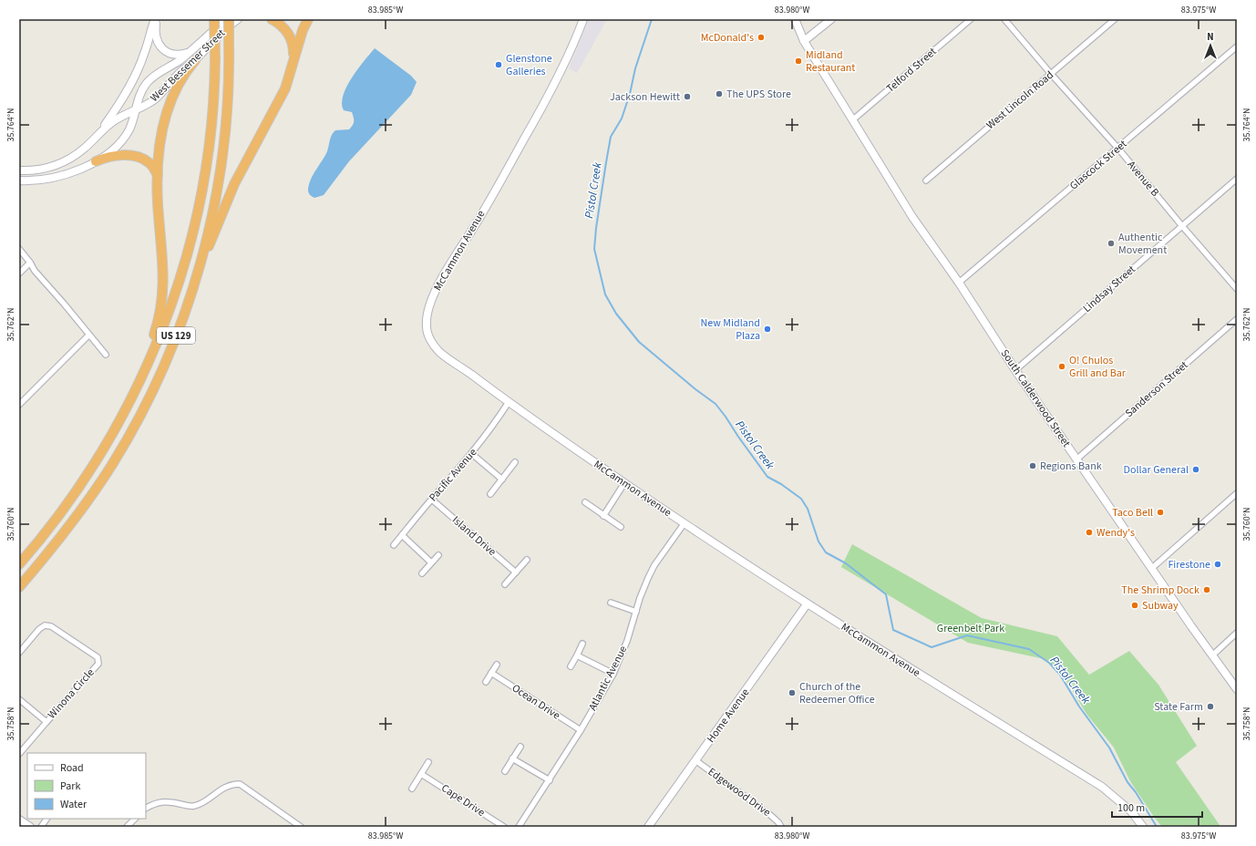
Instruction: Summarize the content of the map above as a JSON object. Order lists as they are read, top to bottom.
{
  "streets": {
    "highway": ["US 129"],
    "main road": [
      "West Bessemer Street",
      "McCammon Avenue",
      "South Calderwood Street",
      "Home Avenue"
    ],
    "street": [
      "Telford Street",
      "West Lincoln Road",
      "Glascock Street",
      "Avenue B",
      "Lindsay Street",
      "Sanderson Street",
      "Pacific Avenue",
      "Island Drive",
      "Atlantic Avenue",
      "Winona Circle",
      "Ocean Drive",
      "Edgewood Drive",
      "Cape Drive"
    ]
  },
  "crossings": [
    ["West Bessemer Street", "US 129"],
    ["Telford Street", "South Calderwood Street"],
    ["West Lincoln Road", "Avenue B"],
    ["Glascock Street", "Avenue B"],
    ["Glascock Street", "South Calderwood Street"],
    ["Avenue B", "Lindsay Street"],
    ["McCammon Avenue", "Pacific Avenue"],
    ["McCammon Avenue", "Atlantic Avenue"],
    ["McCammon Avenue", "Home Avenue"],
    ["Lindsay Street", "South Calderwood Street"],
    ["Sanderson Street", "South Calderwood Street"],
    ["Pacific Avenue", "Island Drive"],
    ["Atlantic Avenue", "Ocean Drive"],
    ["Home Avenue", "Edgewood Drive"]
  ],
  "water": ["Pistol Creek"],
  "parks": ["Greenbelt Park"],
  "places": [
    "McDonald's",
    "Midland Restaurant",
    "Glenstone Galleries",
    "The UPS Store",
    "Jackson Hewitt",
    "Authentic Movement",
    "New Midland Plaza",
    "O! Chulos Grill and Bar",
    "Regions Bank",
    "Dollar General",
    "Taco Bell",
    "Wendy's",
    "Firestone",
    "The Shrimp Dock",
    "Subway",
    "Church of the Redeemer Office",
    "State Farm"
  ],
  "legend": ["Road", "Park", "Water"],
  "scale_bar": "100 m",
  "north": "top",
  "coordinates": [
    "83.985°W",
    "83.980°W",
    "83.975°W",
    "35.764°N",
    "35.762°N",
    "35.760°N",
    "35.758°N"
  ]
}
